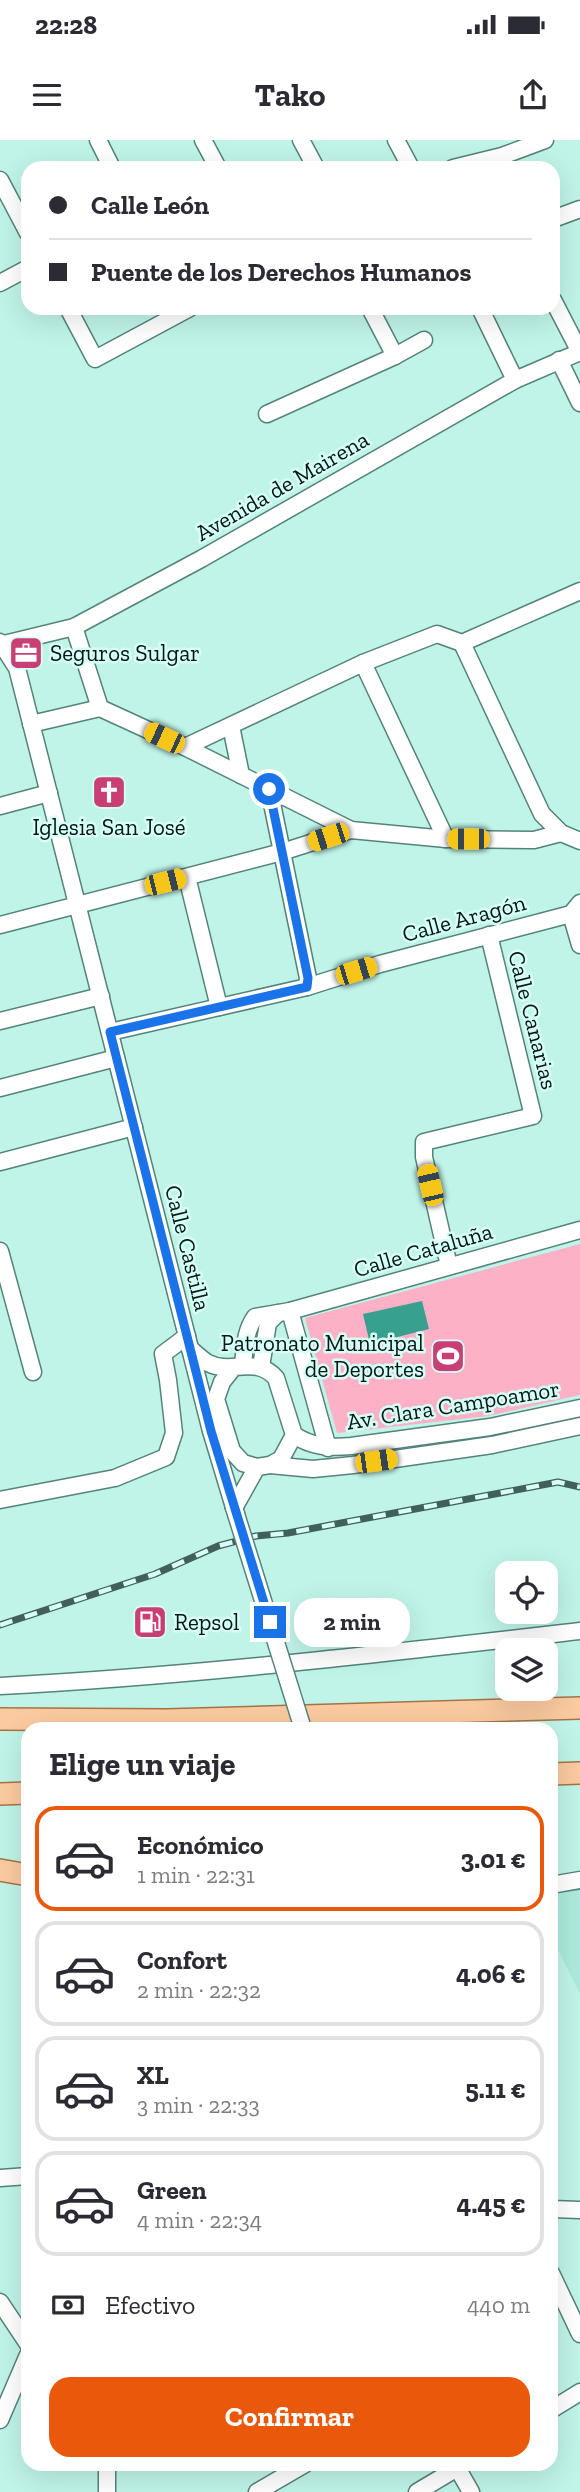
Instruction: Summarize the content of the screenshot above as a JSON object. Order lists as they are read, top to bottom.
{
  "streets": {
    "street": [
      "Avenida de Mairena",
      "Calle Aragón",
      "Calle Canarias",
      "Calle Castilla",
      "Calle Cataluña",
      "Av. Clara Campoamor"
    ]
  },
  "crossings": [
    ["Avenida de Mairena", "Calle Castilla"],
    ["Calle Aragón", "Calle Canarias"],
    ["Calle Aragón", "Calle Castilla"],
    ["Calle Canarias", "Calle Cataluña"],
    ["Calle Cataluña", "Av. Clara Campoamor"]
  ],
  "places": {
    "office": ["Seguros Sulgar"],
    "church": ["Iglesia San José"],
    "sports": ["Patronato Municipal de Deportes"],
    "fuel station": ["Repsol"]
  },
  "page": {
    "status": "22:28",
    "header": "Tako",
    "banner": ["Calle León", "Puente de los Derechos Humanos"],
    "bubble": "2 min",
    "heading": "Elige un viaje",
    "list": [
      {
        "name": "Económico",
        "note": "1 min · 22:31",
        "value": "3.01 €"
      },
      {
        "name": "Confort",
        "note": "2 min · 22:32",
        "value": "4.06 €"
      },
      {
        "name": "XL",
        "note": "3 min · 22:33",
        "value": "5.11 €"
      },
      {
        "name": "Green",
        "note": "4 min · 22:34",
        "value": "4.45 €"
      }
    ],
    "pay": ["Efectivo", "440 m"],
    "buttons": "Confirmar"
  }
}
